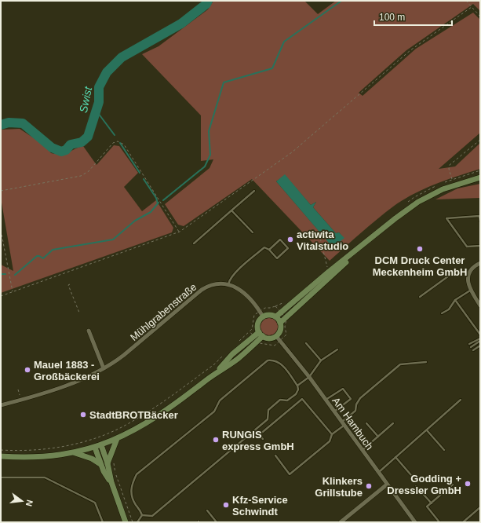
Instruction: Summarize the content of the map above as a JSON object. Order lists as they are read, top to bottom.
{
  "streets": {
    "street": ["Mühlgrabenstraße", "Am Hambuch"]
  },
  "crossings": [
    ["Mühlgrabenstraße", "Am Hambuch"]
  ],
  "water": ["Swist"],
  "places": [
    "actiwita Vitalstudio",
    "DCM Druck Center Meckenheim GmbH",
    "Mauel 1883 - Großbäckerei",
    "StadtBROTBäcker",
    "RUNGIS express GmbH",
    "Godding + Dressler GmbH",
    "Klinkers Grillstube",
    "Kfz-Service Schwindt"
  ],
  "scale_bar": "100 m",
  "north": "right"
}
